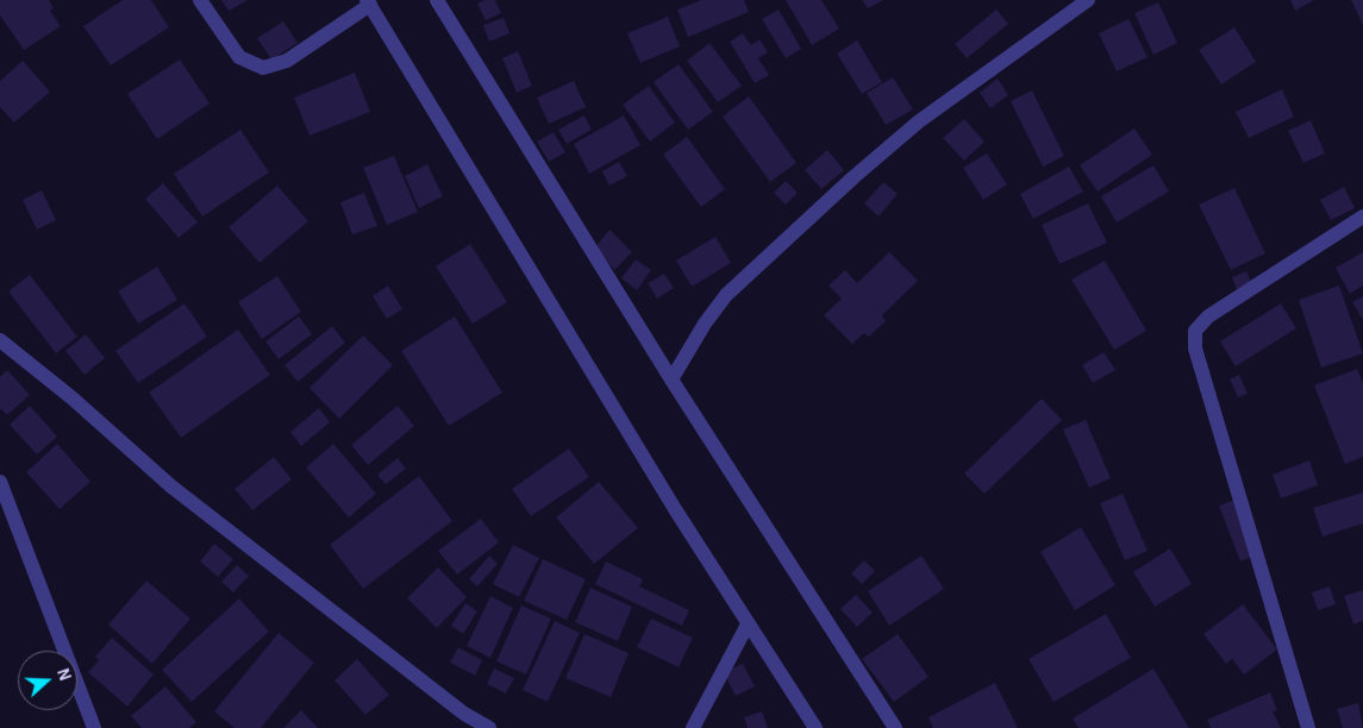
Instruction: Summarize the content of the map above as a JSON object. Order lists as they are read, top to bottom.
{
  "north": "right"
}
